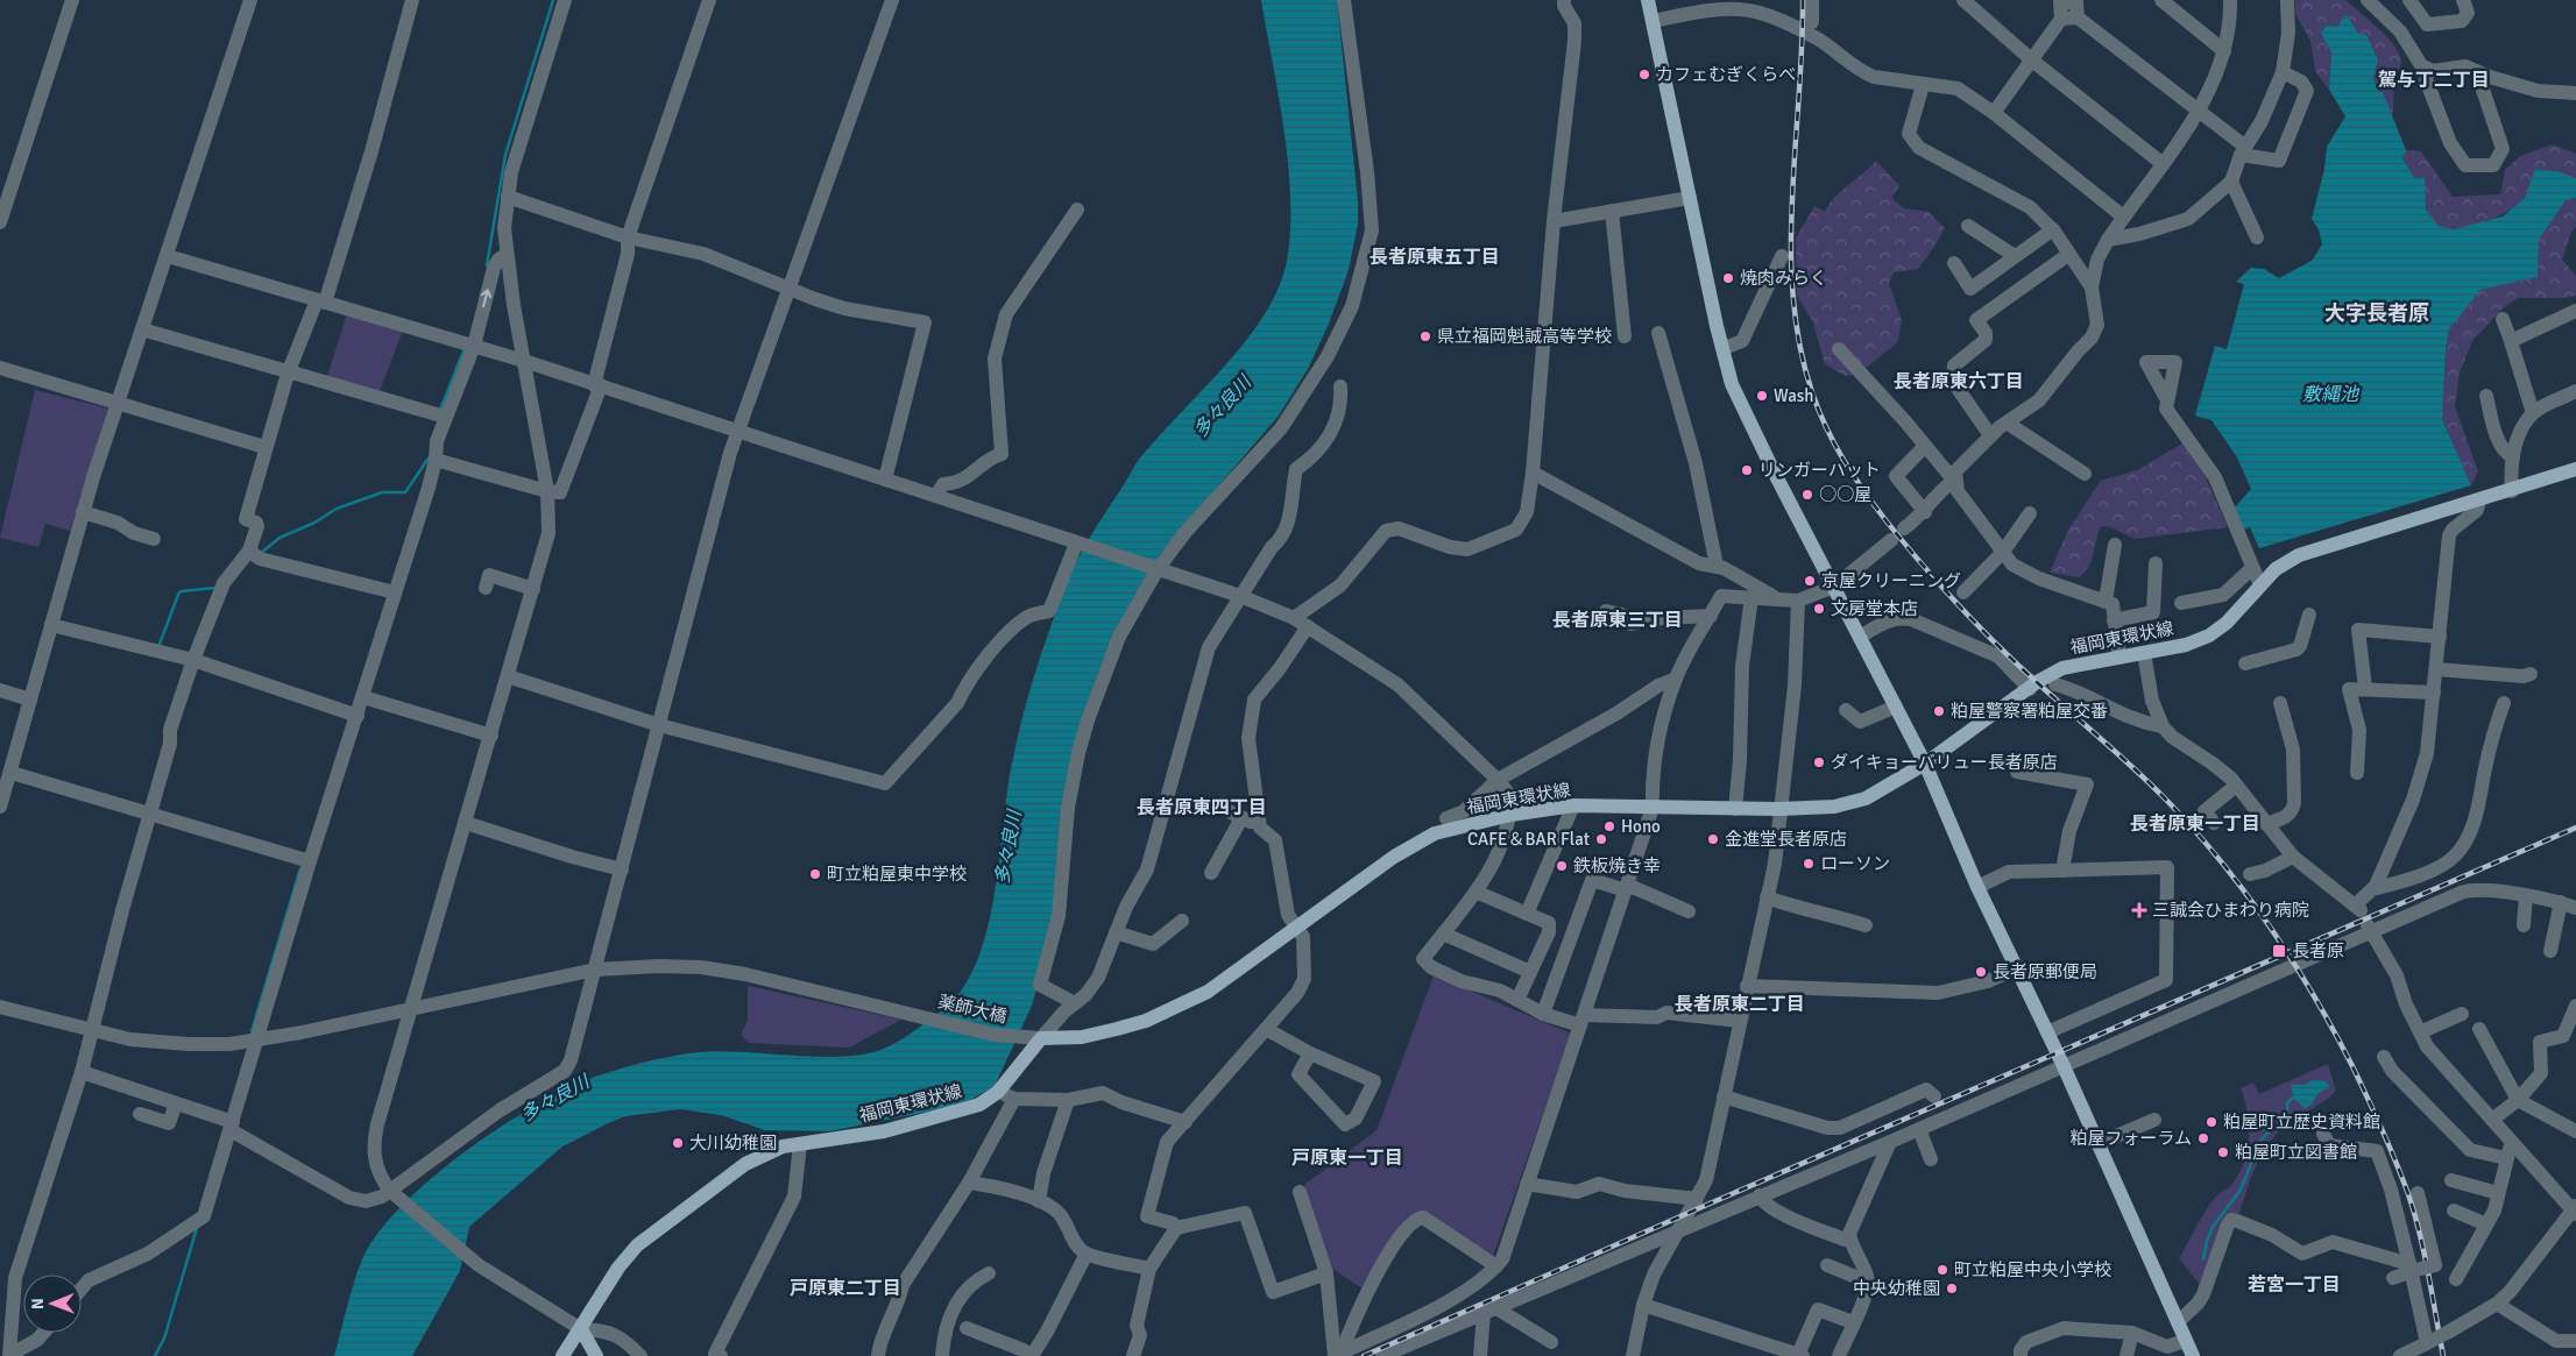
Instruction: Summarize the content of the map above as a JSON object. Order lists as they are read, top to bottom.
{
  "streets": {
    "main road": ["福岡東環状線"],
    "street": ["薬師大橋"]
  },
  "crossings": [
    ["福岡東環状線", "薬師大橋"]
  ],
  "districts": [
    "駕与丁二丁目",
    "長者原東五丁目",
    "大字長者原",
    "長者原東六丁目",
    "長者原東三丁目",
    "長者原東四丁目",
    "長者原東一丁目",
    "長者原東二丁目",
    "戸原東一丁目",
    "若宮一丁目",
    "戸原東二丁目"
  ],
  "water": ["敷縄池", "多々良川"],
  "places": {
    "other": [
      "カフェむぎくらべ",
      "焼肉みらく",
      "県立福岡魁誠高等学校",
      "Wash",
      "リンガーハット",
      "○○屋",
      "京屋クリーニング",
      "文房堂本店",
      "粕屋警察署粕屋交番",
      "ダイキョーバリュー長者原店",
      "Hono",
      "CAFE＆BAR Flat",
      "金進堂長者原店",
      "ローソン",
      "鉄板焼き幸",
      "町立粕屋東中学校",
      "長者原郵便局",
      "粕屋町立歴史資料館",
      "粕屋フォーラム",
      "大川幼稚園",
      "粕屋町立図書館",
      "町立粕屋中央小学校",
      "中央幼稚園"
    ],
    "health": ["三誠会ひまわり病院"],
    "transit": ["長者原"]
  },
  "north": "left"
}
